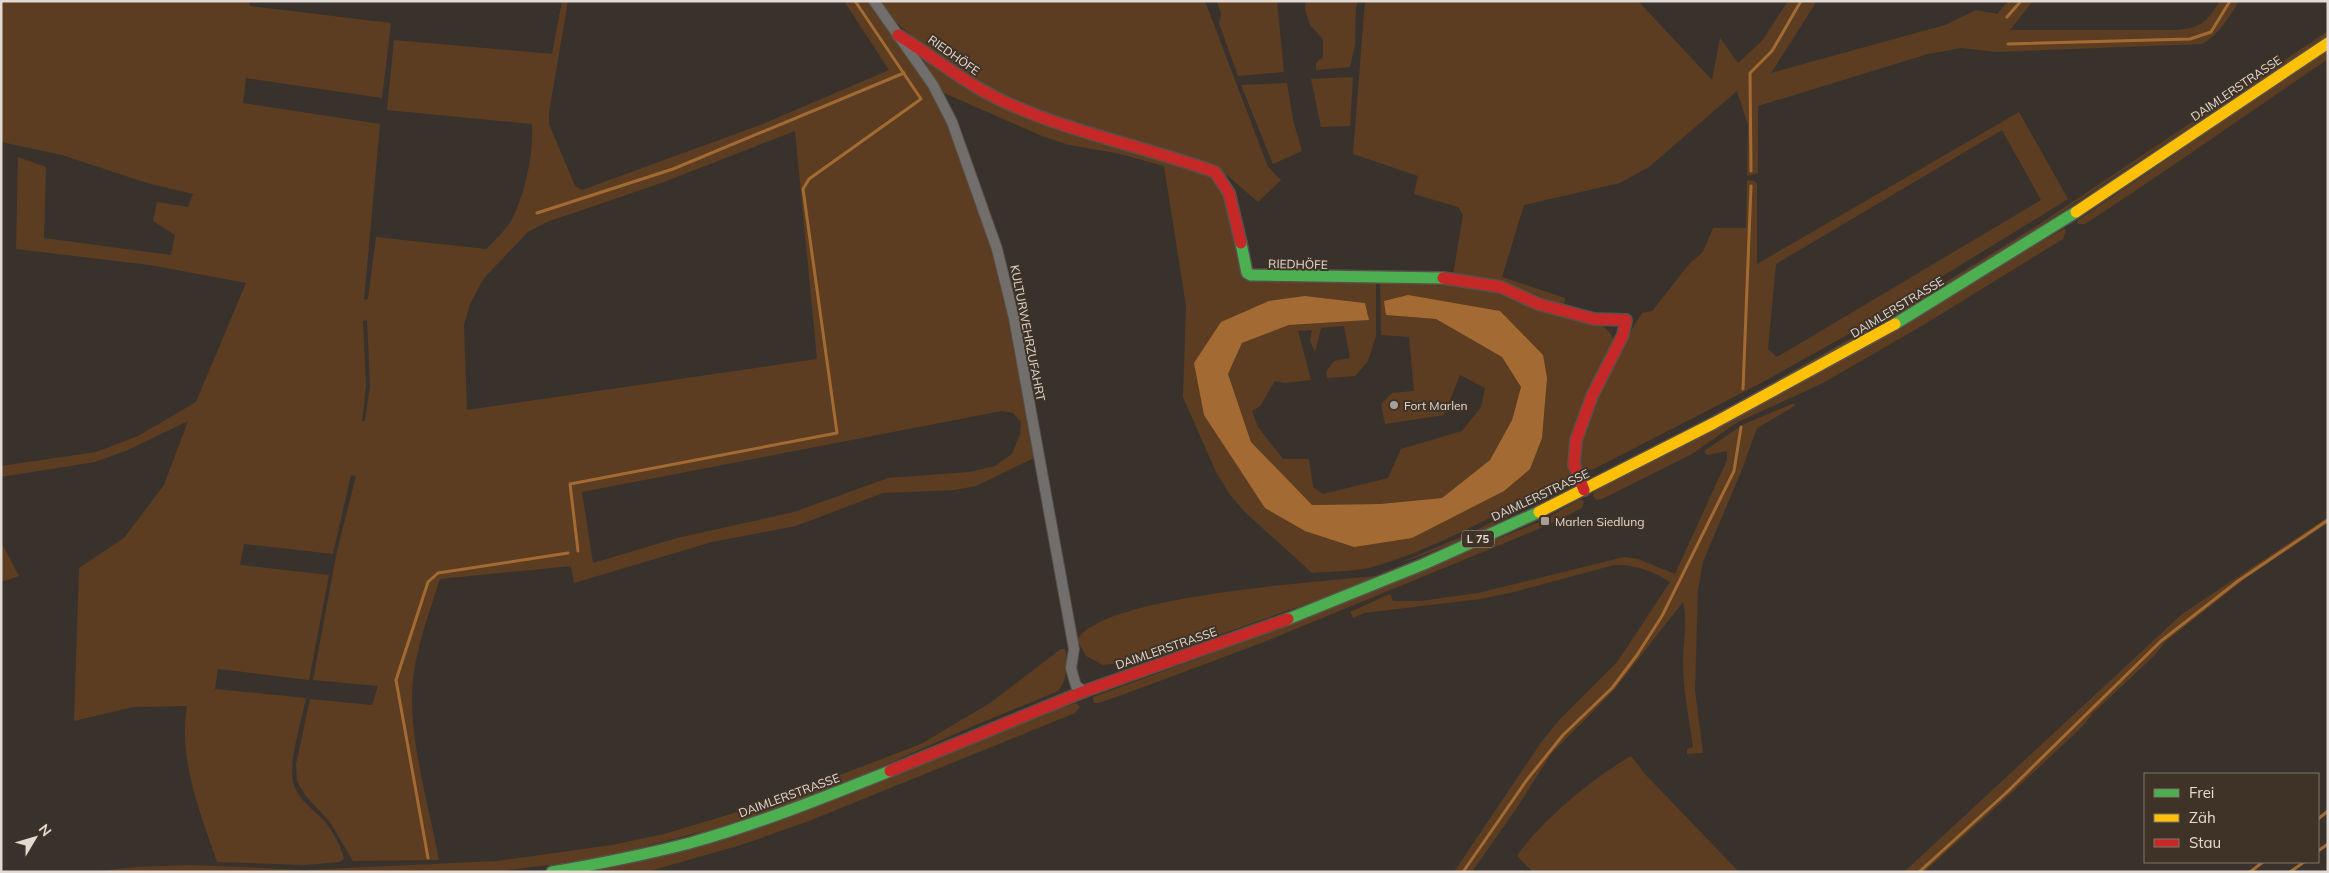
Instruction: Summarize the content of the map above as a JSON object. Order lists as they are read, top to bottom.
{
  "streets": {
    "main road": ["RIEDHÖFE", "DAIMLERSTRASSE", "L 75"],
    "street": ["KULTURWEHRZUFAHRT"]
  },
  "crossings": [
    ["RIEDHÖFE", "DAIMLERSTRASSE"],
    ["RIEDHÖFE", "KULTURWEHRZUFAHRT"],
    ["DAIMLERSTRASSE", "KULTURWEHRZUFAHRT"]
  ],
  "places": {
    "other": ["Fort Marlen"],
    "transit": ["Marlen Siedlung"]
  },
  "legend": ["Frei", "Zäh", "Stau"],
  "north": "top right"
}
